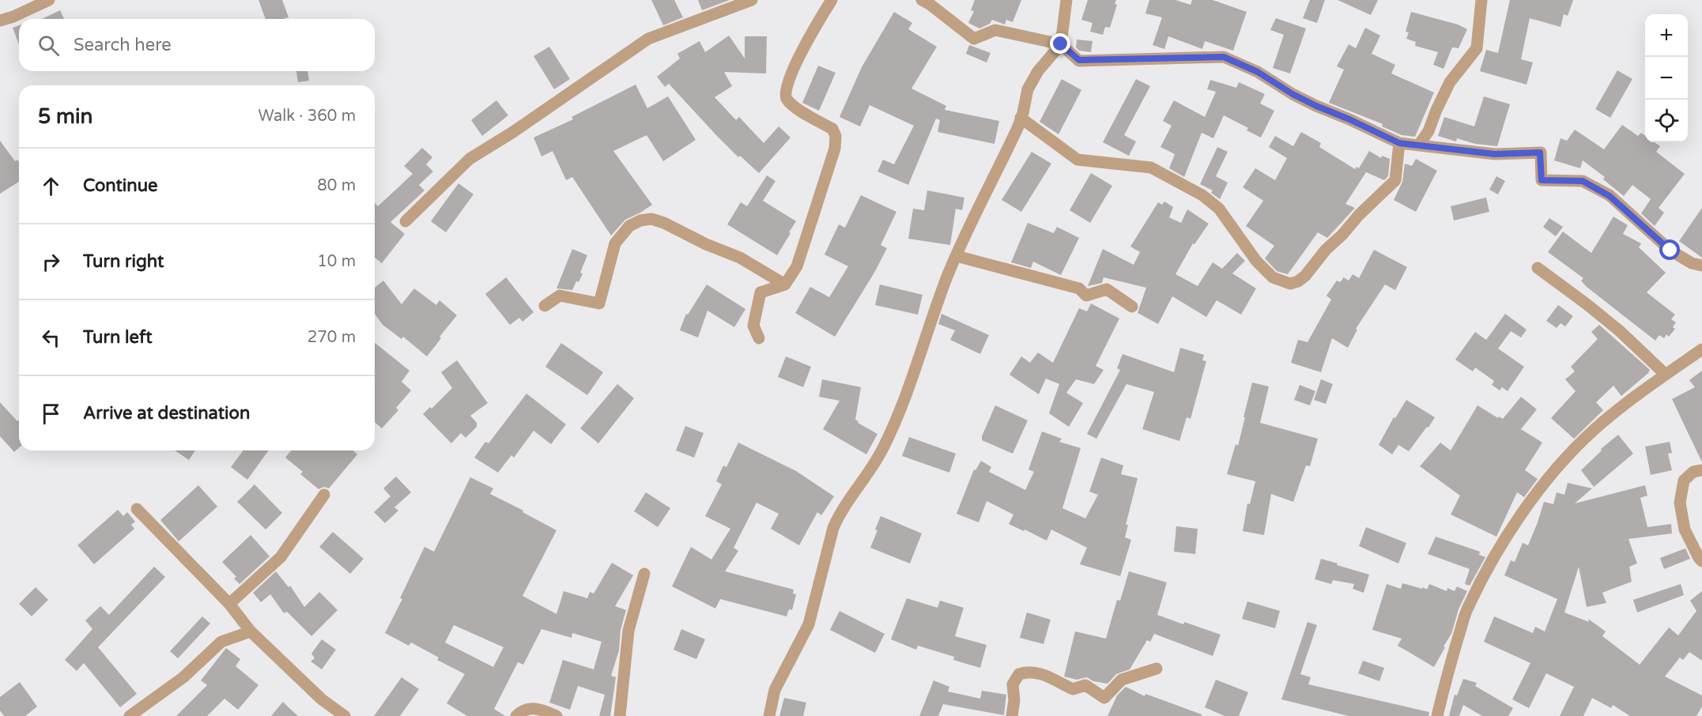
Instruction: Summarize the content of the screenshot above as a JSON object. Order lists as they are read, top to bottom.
{
  "page": {
    "map_buttons": ["+", "−"],
    "search": "Search here",
    "heading": ["5 min", "Walk · 360 m"],
    "list": [
      ["Continue", "80 m"],
      ["Turn right", "10 m"],
      ["Turn left", "270 m"],
      "Arrive at destination"
    ]
  }
}
